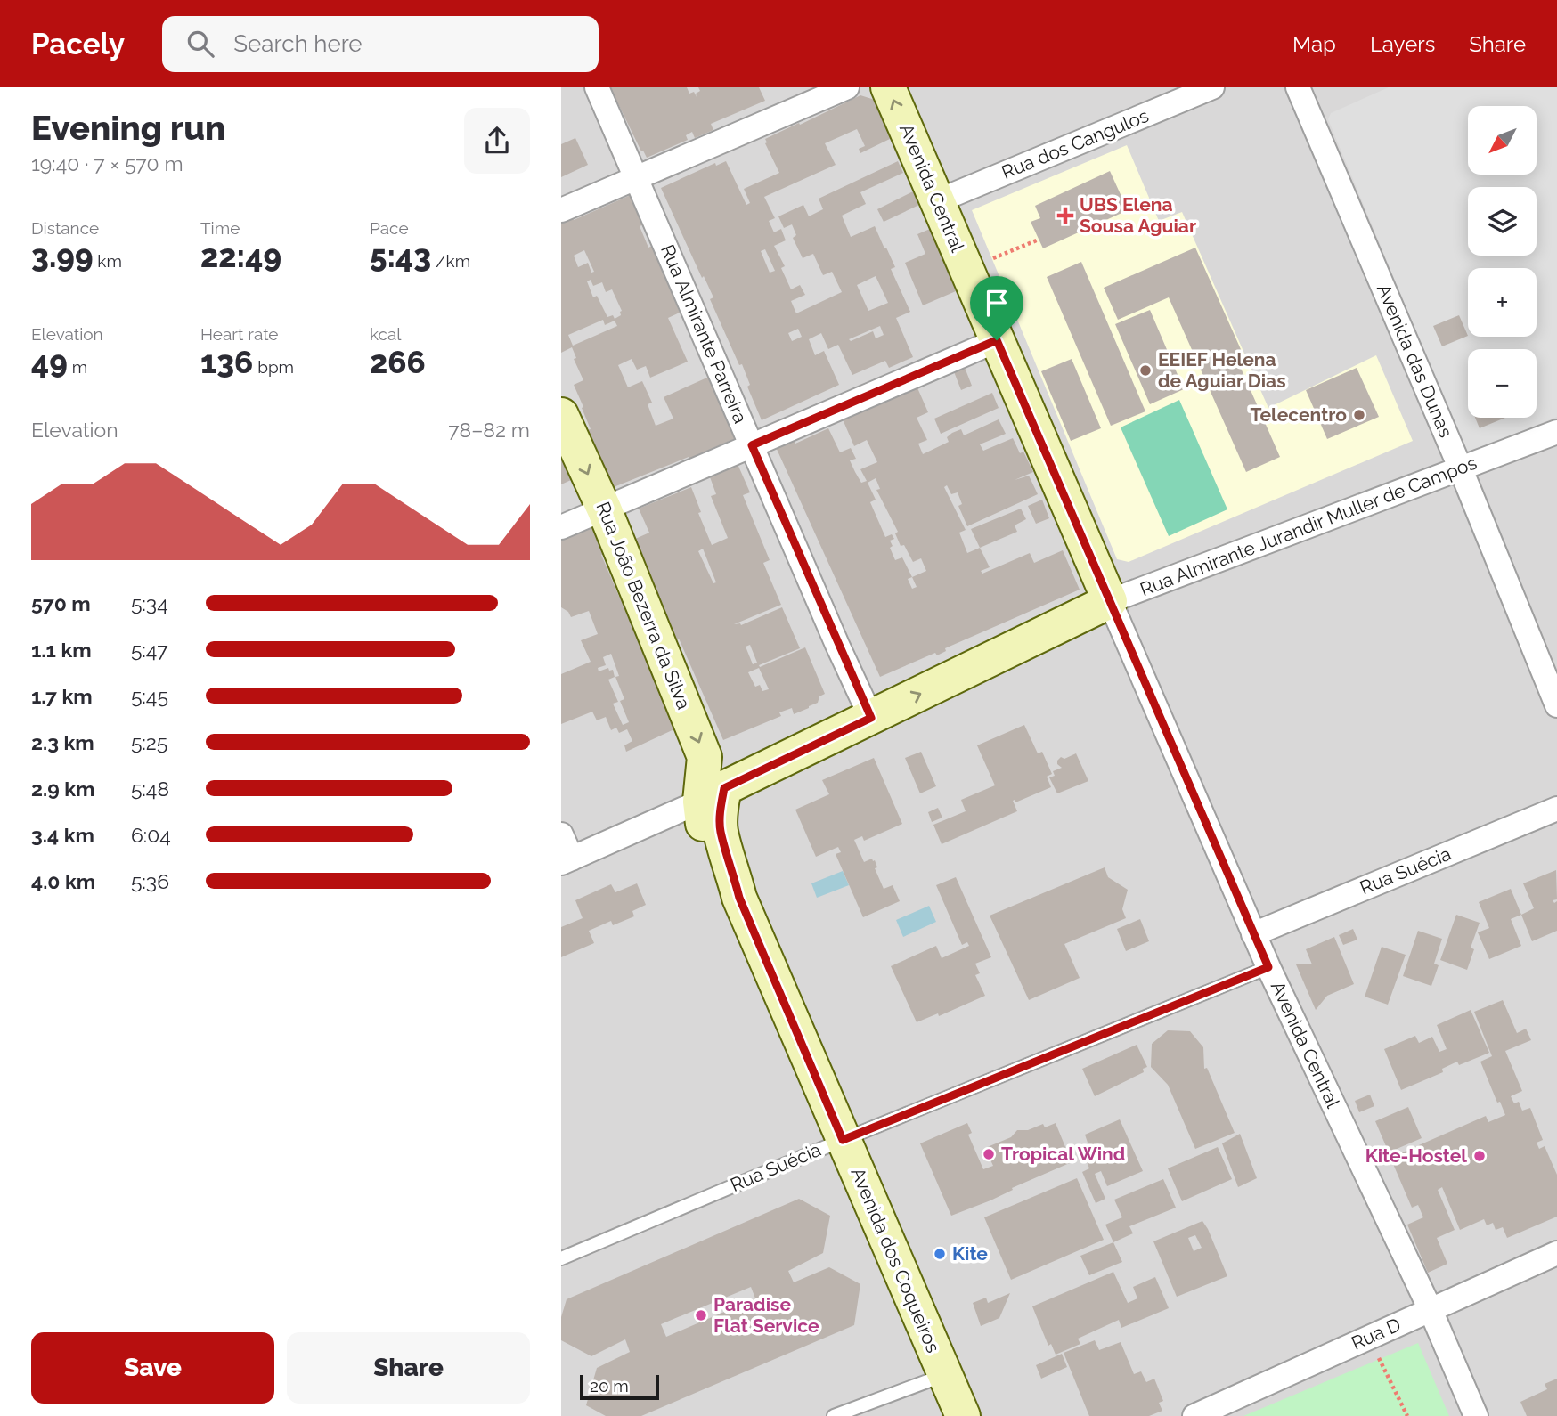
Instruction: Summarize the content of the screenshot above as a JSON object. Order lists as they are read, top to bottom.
{
  "streets": {
    "main road": [
      "Avenida Central",
      "Rua Almirante Jurandir Muller de Campos",
      "Rua João Bezerra da Silva",
      "Avenida dos Coqueiros"
    ],
    "street": [
      "Rua dos Cangulos",
      "Rua Almirante Parreira",
      "Avenida das Dunas",
      "Rua Suécia",
      "Rua D"
    ]
  },
  "crossings": [
    ["Rua dos Cangulos", "Avenida Central"],
    ["Avenida Central", "Rua Almirante Jurandir Muller de Campos"],
    ["Avenida Central", "Rua Suécia"],
    ["Avenida Central", "Rua D"],
    ["Rua Almirante Parreira", "Rua Almirante Jurandir Muller de Campos"],
    ["Avenida das Dunas", "Rua Almirante Jurandir Muller de Campos"],
    ["Rua Almirante Jurandir Muller de Campos", "Rua João Bezerra da Silva"],
    ["Rua João Bezerra da Silva", "Avenida dos Coqueiros"],
    ["Rua Suécia", "Avenida dos Coqueiros"]
  ],
  "one_way": ["Rua João Bezerra da Silva"],
  "places": {
    "health": ["UBS Elena Sousa Aguiar"],
    "other": [
      "EEIEF Helena de Aguiar Dias",
      "Telecentro",
      "Tropical Wind",
      "Kite-Hostel",
      "Kite",
      "Paradise Flat Service"
    ]
  },
  "scale_bar": "20 m",
  "north": "bottom left",
  "page": {
    "header": "Pacely",
    "search": "Search here",
    "nav": ["Map", "Layers", "Share"],
    "heading": ["Evening run", "19:40 · 7 × 570 m"],
    "map_buttons": ["+", "−"],
    "stats": [
      ["Distance", "3.99 km"],
      ["Time", "22:49"],
      ["Pace", "5:43 /km"],
      ["Elevation", "49 m"],
      ["Heart rate", "136 bpm"],
      ["kcal", "266"]
    ],
    "chart": ["Elevation", "78–82 m"],
    "list": [
      {
        "name": "570 m",
        "note": "5:34"
      },
      {
        "name": "1.1 km",
        "note": "5:47"
      },
      {
        "name": "1.7 km",
        "note": "5:45"
      },
      {
        "name": "2.3 km",
        "note": "5:25"
      },
      {
        "name": "2.9 km",
        "note": "5:48"
      },
      {
        "name": "3.4 km",
        "note": "6:04"
      },
      {
        "name": "4.0 km",
        "note": "5:36"
      }
    ],
    "buttons": ["Save", "Share"],
    "scale": "20 m"
  }
}
